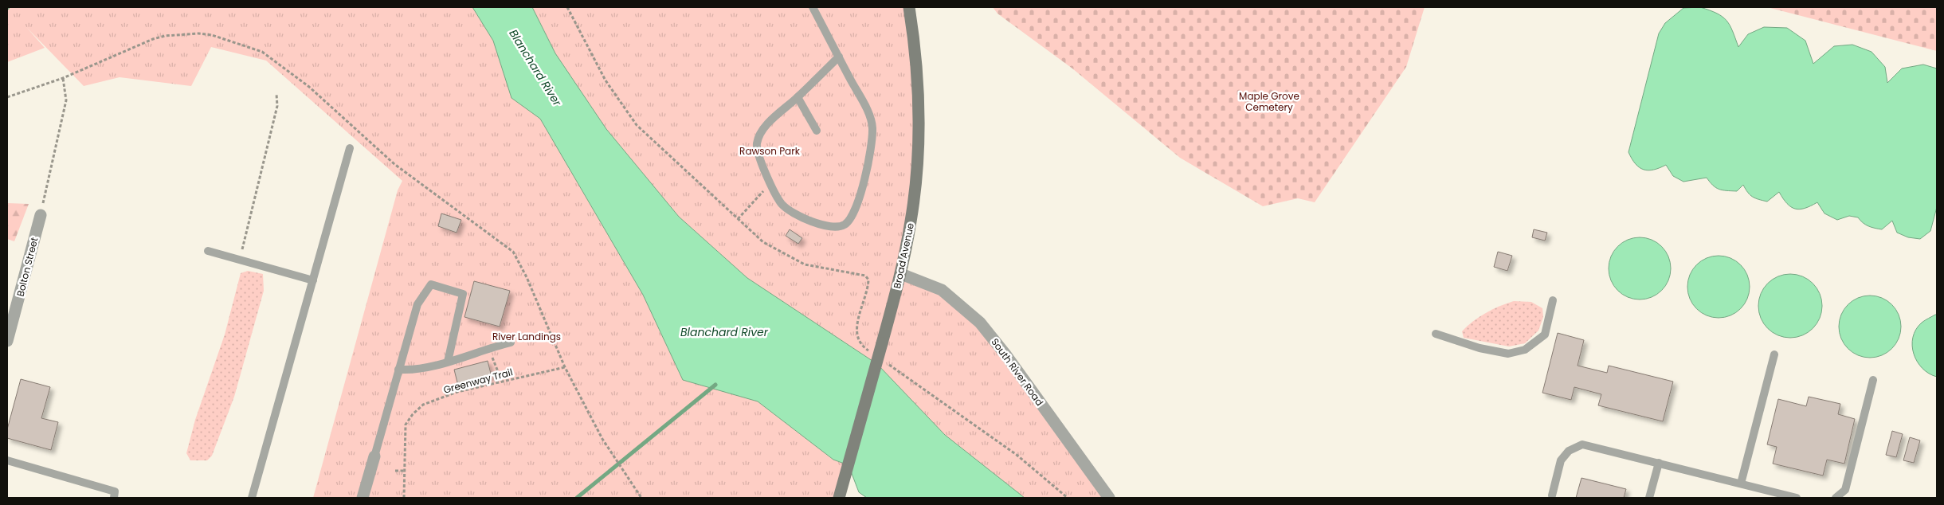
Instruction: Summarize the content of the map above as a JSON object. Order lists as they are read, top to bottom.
{
  "streets": {
    "main road": ["Broad Avenue"],
    "street": ["Bolton Street", "South River Road"],
    "path": ["Greenway Trail"]
  },
  "crossings": [
    ["Broad Avenue", "South River Road"]
  ],
  "water": ["Blanchard River"],
  "parks": ["Maple Grove Cemetery", "Rawson Park", "River Landings"]
}
